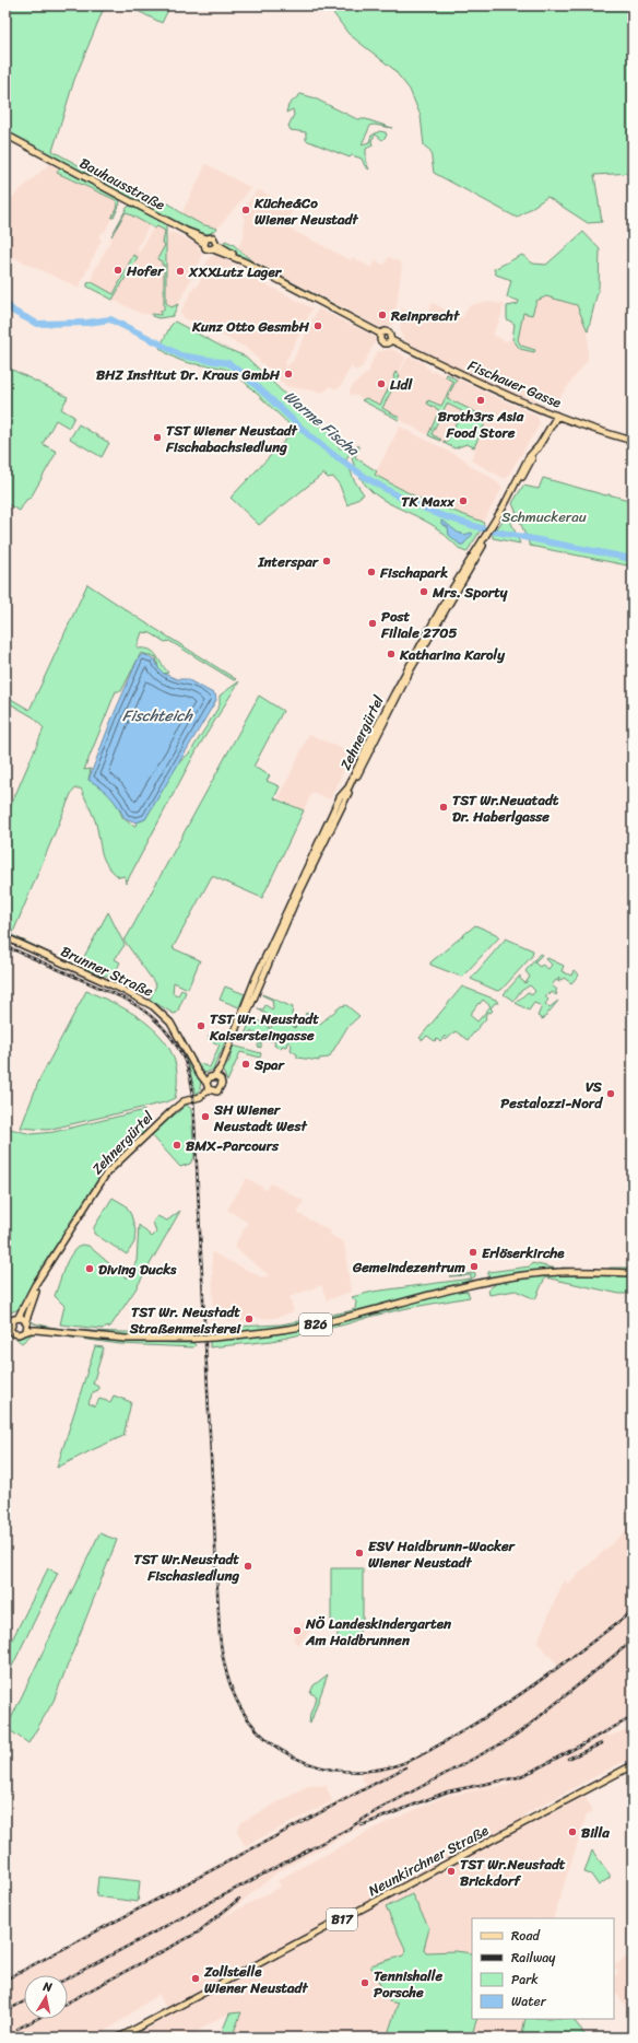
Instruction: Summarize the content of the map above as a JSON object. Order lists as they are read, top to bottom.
{
  "streets": {
    "main road": [
      "Bauhausstraße",
      "Fischauer Gasse",
      "Zehnergürtel",
      "Brunner Straße",
      "B26",
      "Neunkirchner Straße",
      "B17"
    ]
  },
  "crossings": [
    ["Fischauer Gasse", "Zehnergürtel"],
    ["Zehnergürtel", "Brunner Straße"],
    ["Zehnergürtel", "B26"]
  ],
  "water": ["Warme Fischa", "Fischteich"],
  "parks": ["Schmuckerau"],
  "places": [
    "Küche&Co Wiener Neustadt",
    "Hofer",
    "XXXLutz Lager",
    "Reinprecht",
    "Kunz Otto GesmbH",
    "BHZ Institut Dr. Kraus GmbH",
    "Lidl",
    "Broth3rs Asia Food Store",
    "TST Wiener Neustadt Fischabachsiedlung",
    "TK Maxx",
    "Interspar",
    "Fischapark",
    "Mrs. Sporty",
    "Post Filiale 2705",
    "Katharina Karoly",
    "TST Wr.Neuatadt Dr. Haberlgasse",
    "TST Wr. Neustadt Kaisersteingasse",
    "Spar",
    "VS Pestalozzi-Nord",
    "SH Wiener Neustadt West",
    "BMX-Parcours",
    "Erlöserkirche",
    "Gemeindezentrum",
    "Diving Ducks",
    "TST Wr. Neustadt Straßenmeisterei",
    "ESV Haidbrunn-Wacker Wiener Neustadt",
    "TST Wr.Neustadt Fischasiedlung",
    "NÖ Landeskindergarten Am Haidbrunnen",
    "Billa",
    "TST Wr.Neustadt Brickdorf",
    "Zollstelle Wiener Neustadt",
    "Tennishalle Porsche"
  ],
  "legend": [
    "Road",
    "Railway",
    "Park",
    "Water"
  ],
  "north": "top"
}
